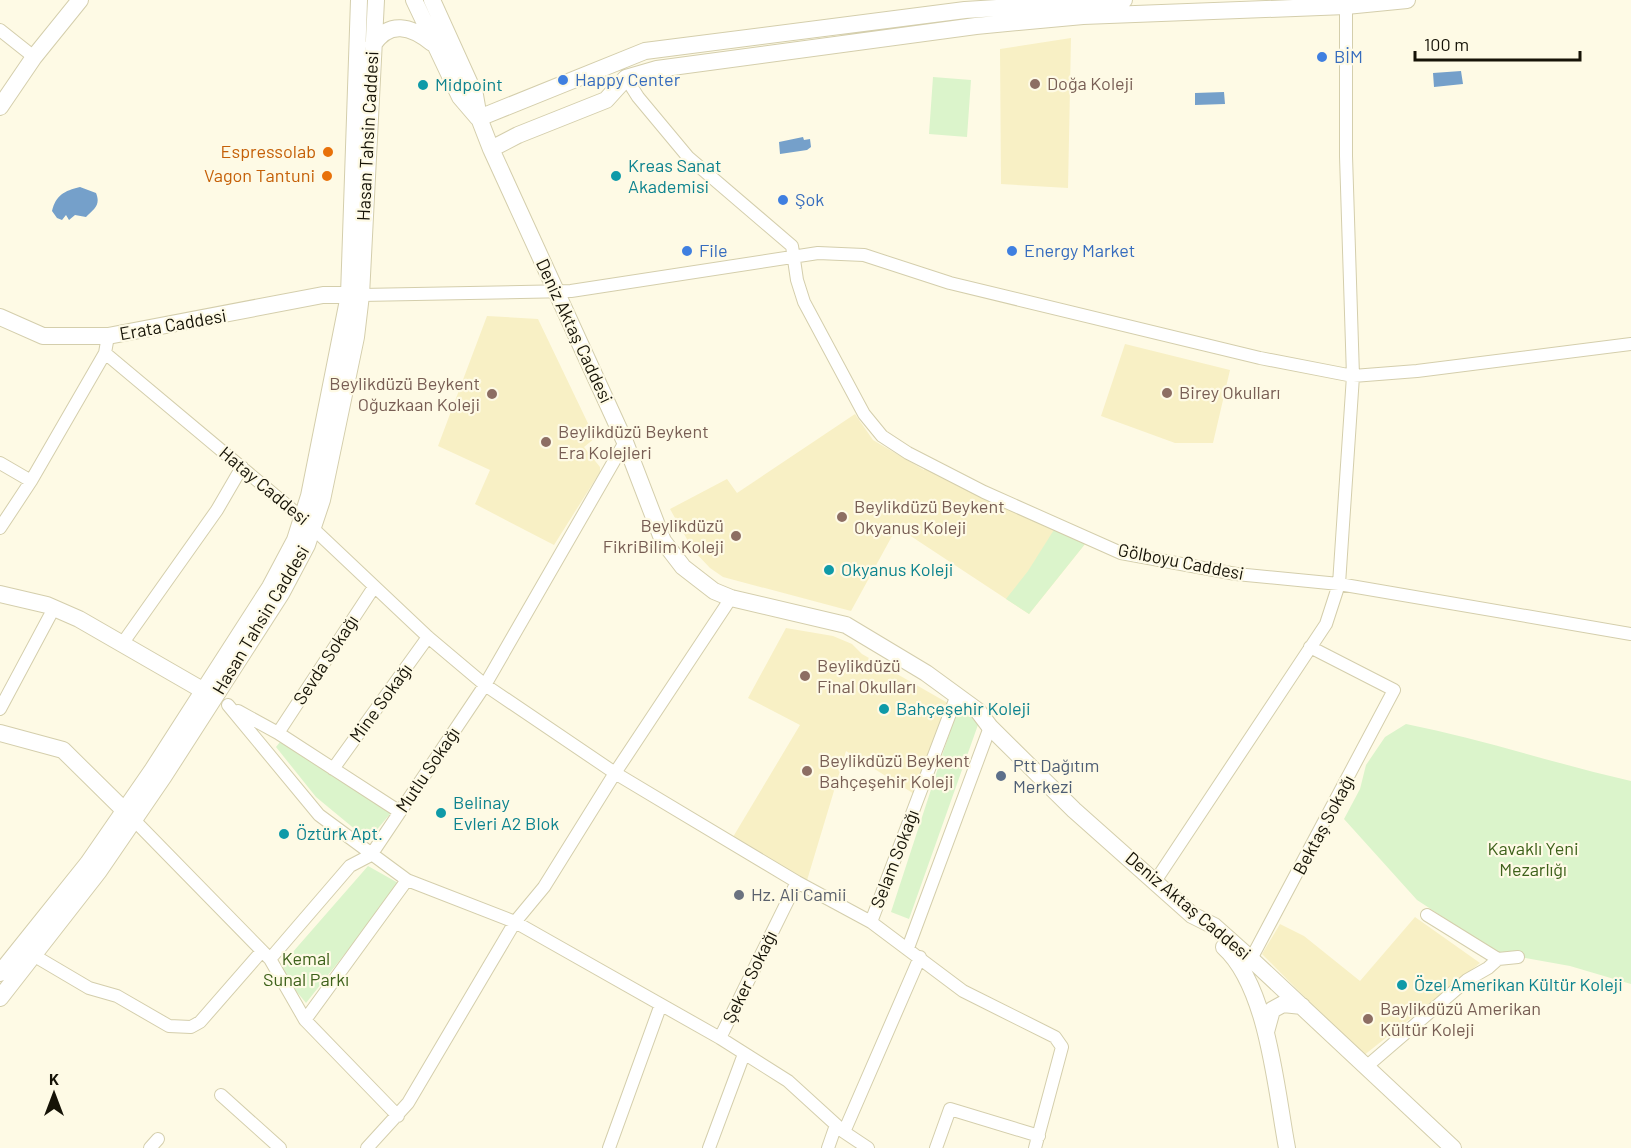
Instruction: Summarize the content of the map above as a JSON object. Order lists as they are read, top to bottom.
{
  "streets": {
    "street": [
      "Hasan Tahsin Caddesi",
      "Erata Caddesi",
      "Deniz Aktaş Caddesi",
      "Hatay Caddesi",
      "Gölboyu Caddesi",
      "Sevda Sokağı",
      "Mine Sokağı",
      "Mutlu Sokağı",
      "Bektaş Sokağı",
      "Selam Sokağı",
      "Şeker Sokağı"
    ]
  },
  "crossings": [
    ["Hasan Tahsin Caddesi", "Erata Caddesi"],
    ["Hasan Tahsin Caddesi", "Hatay Caddesi"],
    ["Erata Caddesi", "Hatay Caddesi"],
    ["Deniz Aktaş Caddesi", "Mutlu Sokağı"],
    ["Deniz Aktaş Caddesi", "Bektaş Sokağı"],
    ["Deniz Aktaş Caddesi", "Selam Sokağı"],
    ["Hatay Caddesi", "Sevda Sokağı"],
    ["Hatay Caddesi", "Mine Sokağı"],
    ["Hatay Caddesi", "Mutlu Sokağı"],
    ["Hatay Caddesi", "Selam Sokağı"],
    ["Hatay Caddesi", "Şeker Sokağı"]
  ],
  "parks": ["Kavaklı Yeni Mezarlığı", "Kemal Sunal Parkı"],
  "places": [
    "BİM",
    "Happy Center",
    "Doğa Koleji",
    "Midpoint",
    "Espressolab",
    "Vagon Tantuni",
    "Kreas Sanat Akademisi",
    "Şok",
    "File",
    "Energy Market",
    "Birey Okulları",
    "Beylikdüzü Beykent Oğuzkaan Koleji",
    "Beylikdüzü Beykent Era Kolejleri",
    "Beylikdüzü Beykent Okyanus Koleji",
    "Beylikdüzü FikriBilim Koleji",
    "Okyanus Koleji",
    "Beylikdüzü Final Okulları",
    "Bahçeşehir Koleji",
    "Beylikdüzü Beykent Bahçeşehir Koleji",
    "Ptt Dağıtım Merkezi",
    "Belinay Evleri A2 Blok",
    "Öztürk Apt.",
    "Hz. Ali Camii",
    "Özel Amerikan Kültür Koleji",
    "Baylikdüzü Amerikan Kültür Koleji"
  ],
  "scale_bar": "100 m",
  "north": "top"
}
